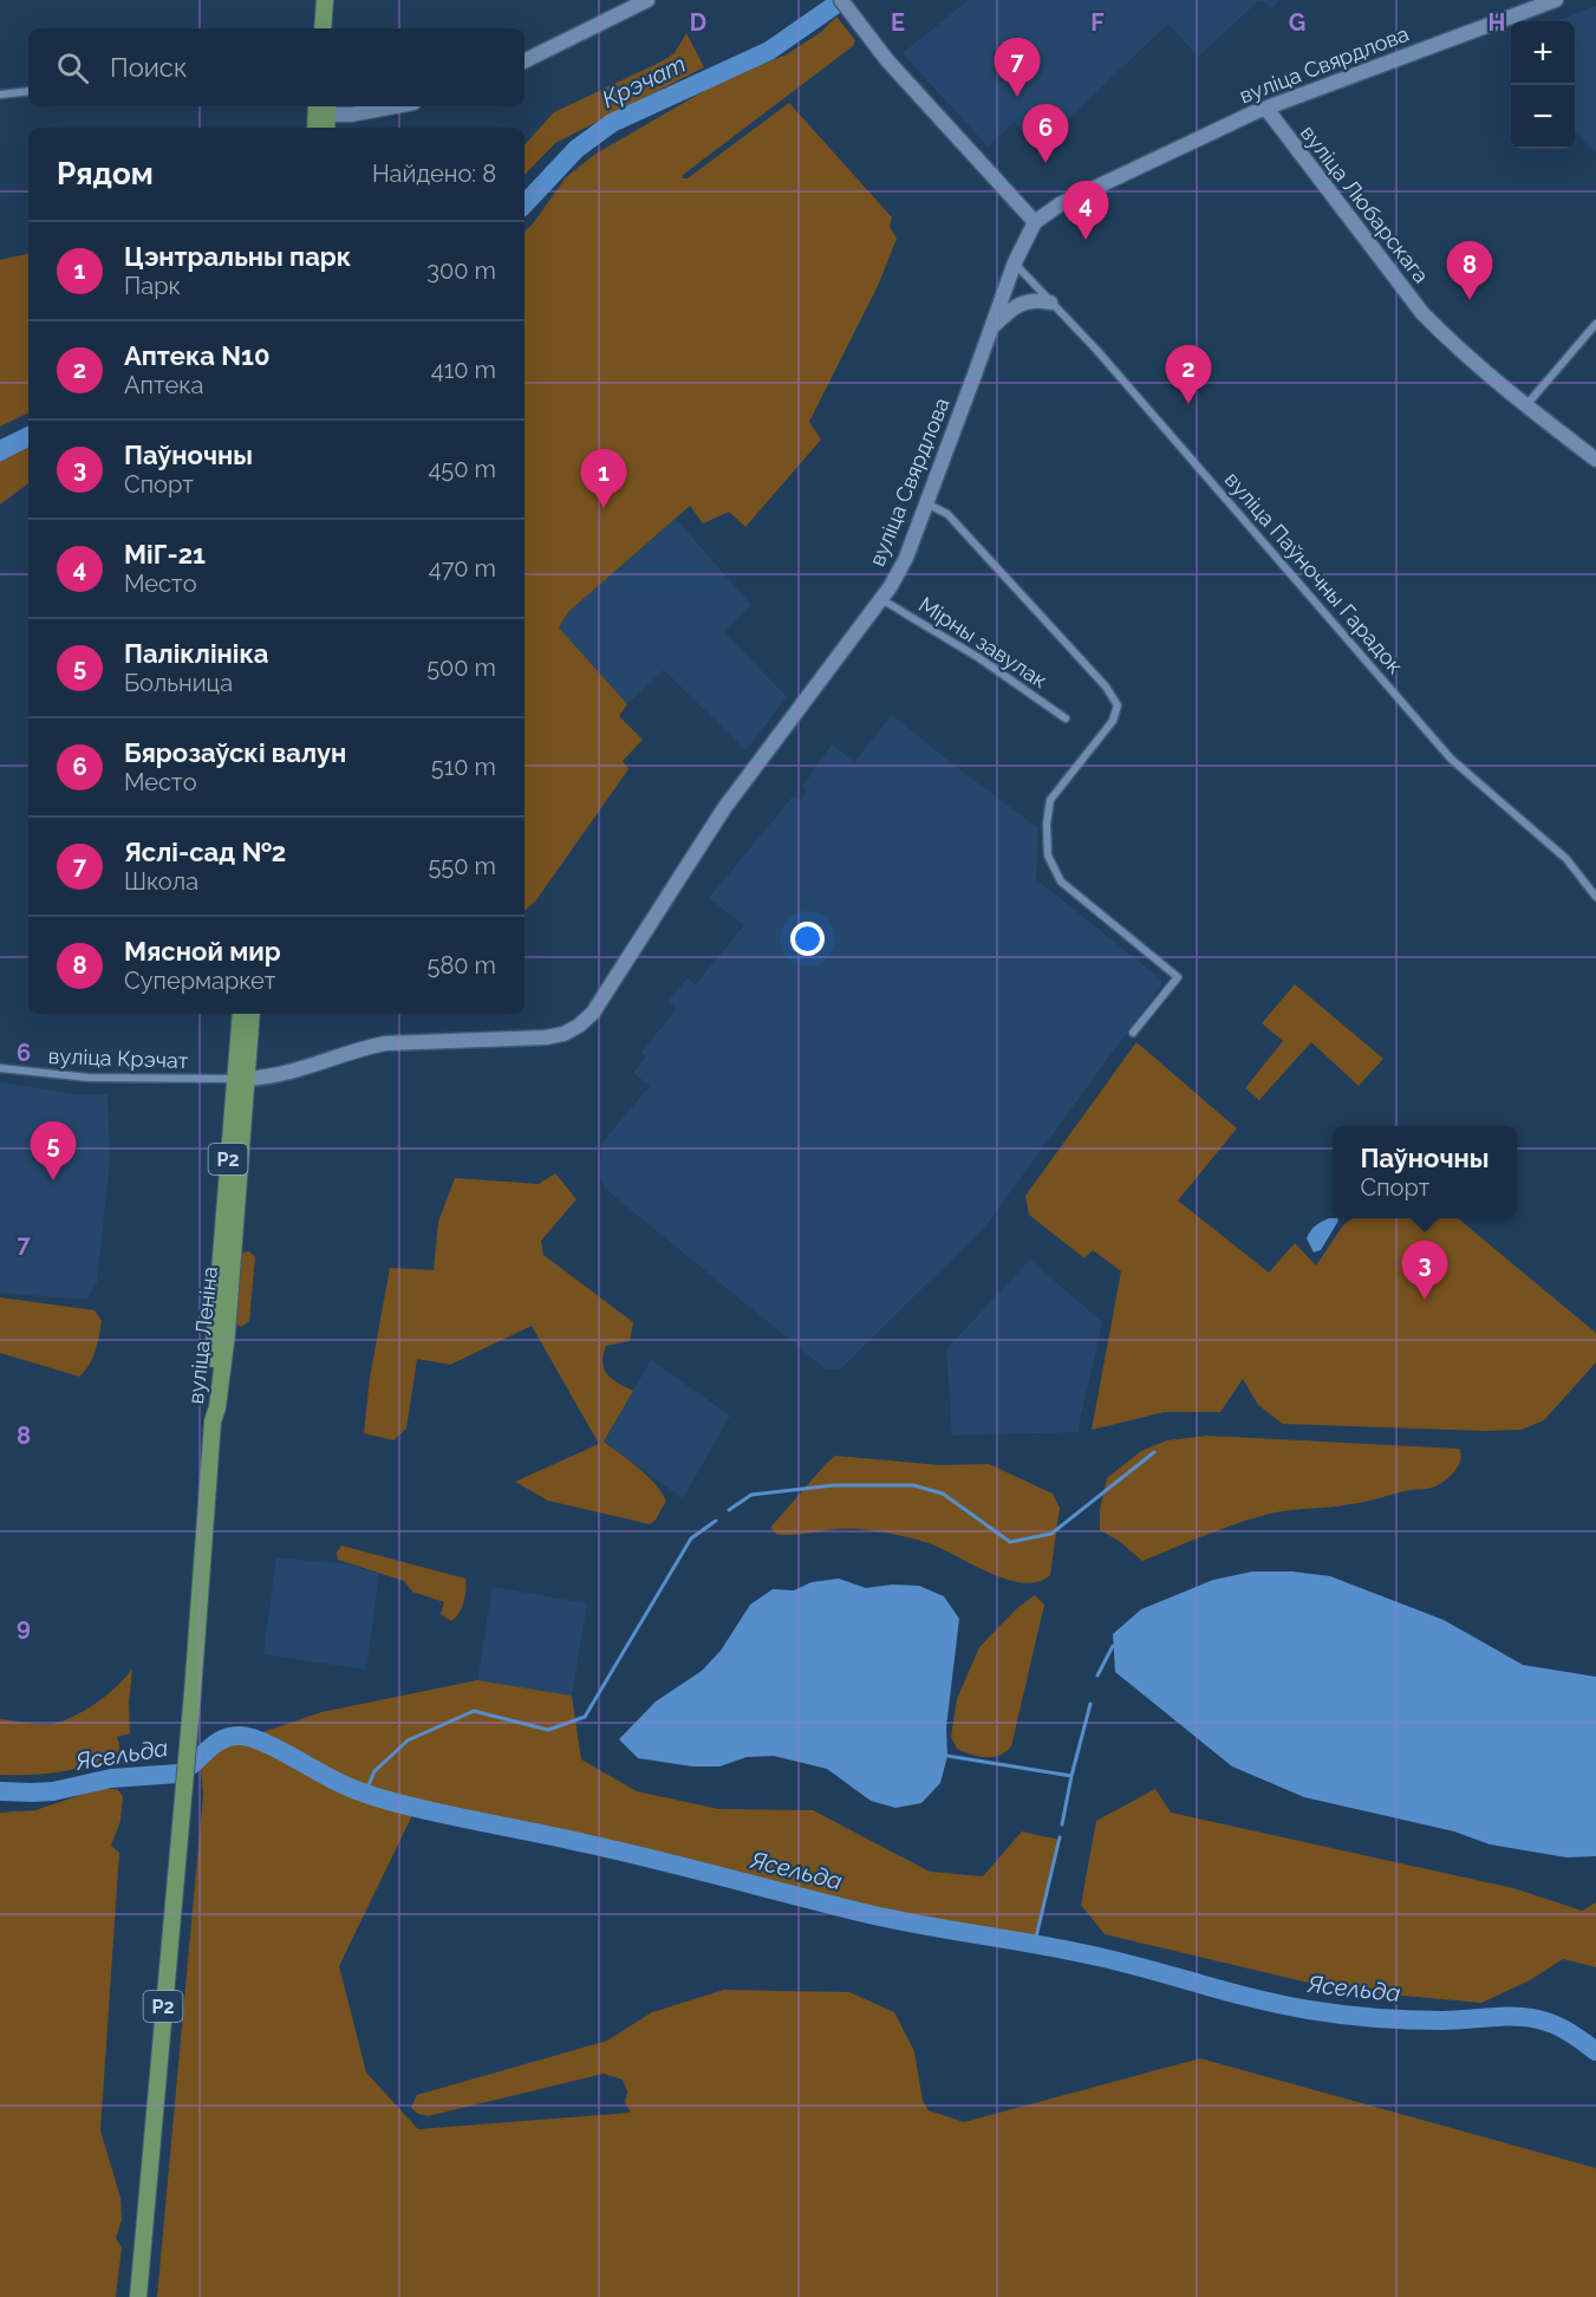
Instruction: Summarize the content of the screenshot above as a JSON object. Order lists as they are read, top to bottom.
{
  "streets": {
    "main road": [
      "вуліца Свярдлова",
      "вуліца Любарскага",
      "Р2",
      "вуліца Леніна"
    ],
    "street": ["вуліца Паўночны Гарадок", "Мірны завулак", "вуліца Крэчат"]
  },
  "crossings": [
    ["вуліца Свярдлова", "вуліца Любарскага"],
    ["вуліца Свярдлова", "вуліца Паўночны Гарадок"],
    ["вуліца Свярдлова", "Мірны завулак"],
    ["вуліца Свярдлова", "вуліца Крэчат"],
    ["вуліца Свярдлова", "вуліца Леніна"],
    ["вуліца Крэчат", "вуліца Леніна"]
  ],
  "water": ["Крэчат", "Ясельда"],
  "page": {
    "map_buttons": ["+", "−"],
    "search": "Поиск",
    "pins": [
      "7",
      "6",
      "4",
      "8",
      "2",
      "1",
      "5",
      "3"
    ],
    "heading": ["Рядом", "Найдено: 8"],
    "list": [
      {
        "mark": "1",
        "name": "Цэнтральны парк",
        "note": "Парк",
        "value": "300 m"
      },
      {
        "mark": "2",
        "name": "Аптека N10",
        "note": "Аптека",
        "value": "410 m"
      },
      {
        "mark": "3",
        "name": "Паўночны",
        "note": "Спорт",
        "value": "450 m"
      },
      {
        "mark": "4",
        "name": "МіГ-21",
        "note": "Место",
        "value": "470 m"
      },
      {
        "mark": "5",
        "name": "Паліклініка",
        "note": "Больница",
        "value": "500 m"
      },
      {
        "mark": "6",
        "name": "Бярозаўскі валун",
        "note": "Место",
        "value": "510 m"
      },
      {
        "mark": "7",
        "name": "Яслі-сад №2",
        "note": "Школа",
        "value": "550 m"
      },
      {
        "mark": "8",
        "name": "Мясной мир",
        "note": "Супермаркет",
        "value": "580 m"
      }
    ],
    "popup": ["Паўночны", "Спорт"]
  },
  "grid": {
    "columns": [
      "D",
      "E",
      "F",
      "G",
      "H"
    ],
    "rows": [
      "6",
      "7",
      "8",
      "9"
    ]
  }
}
